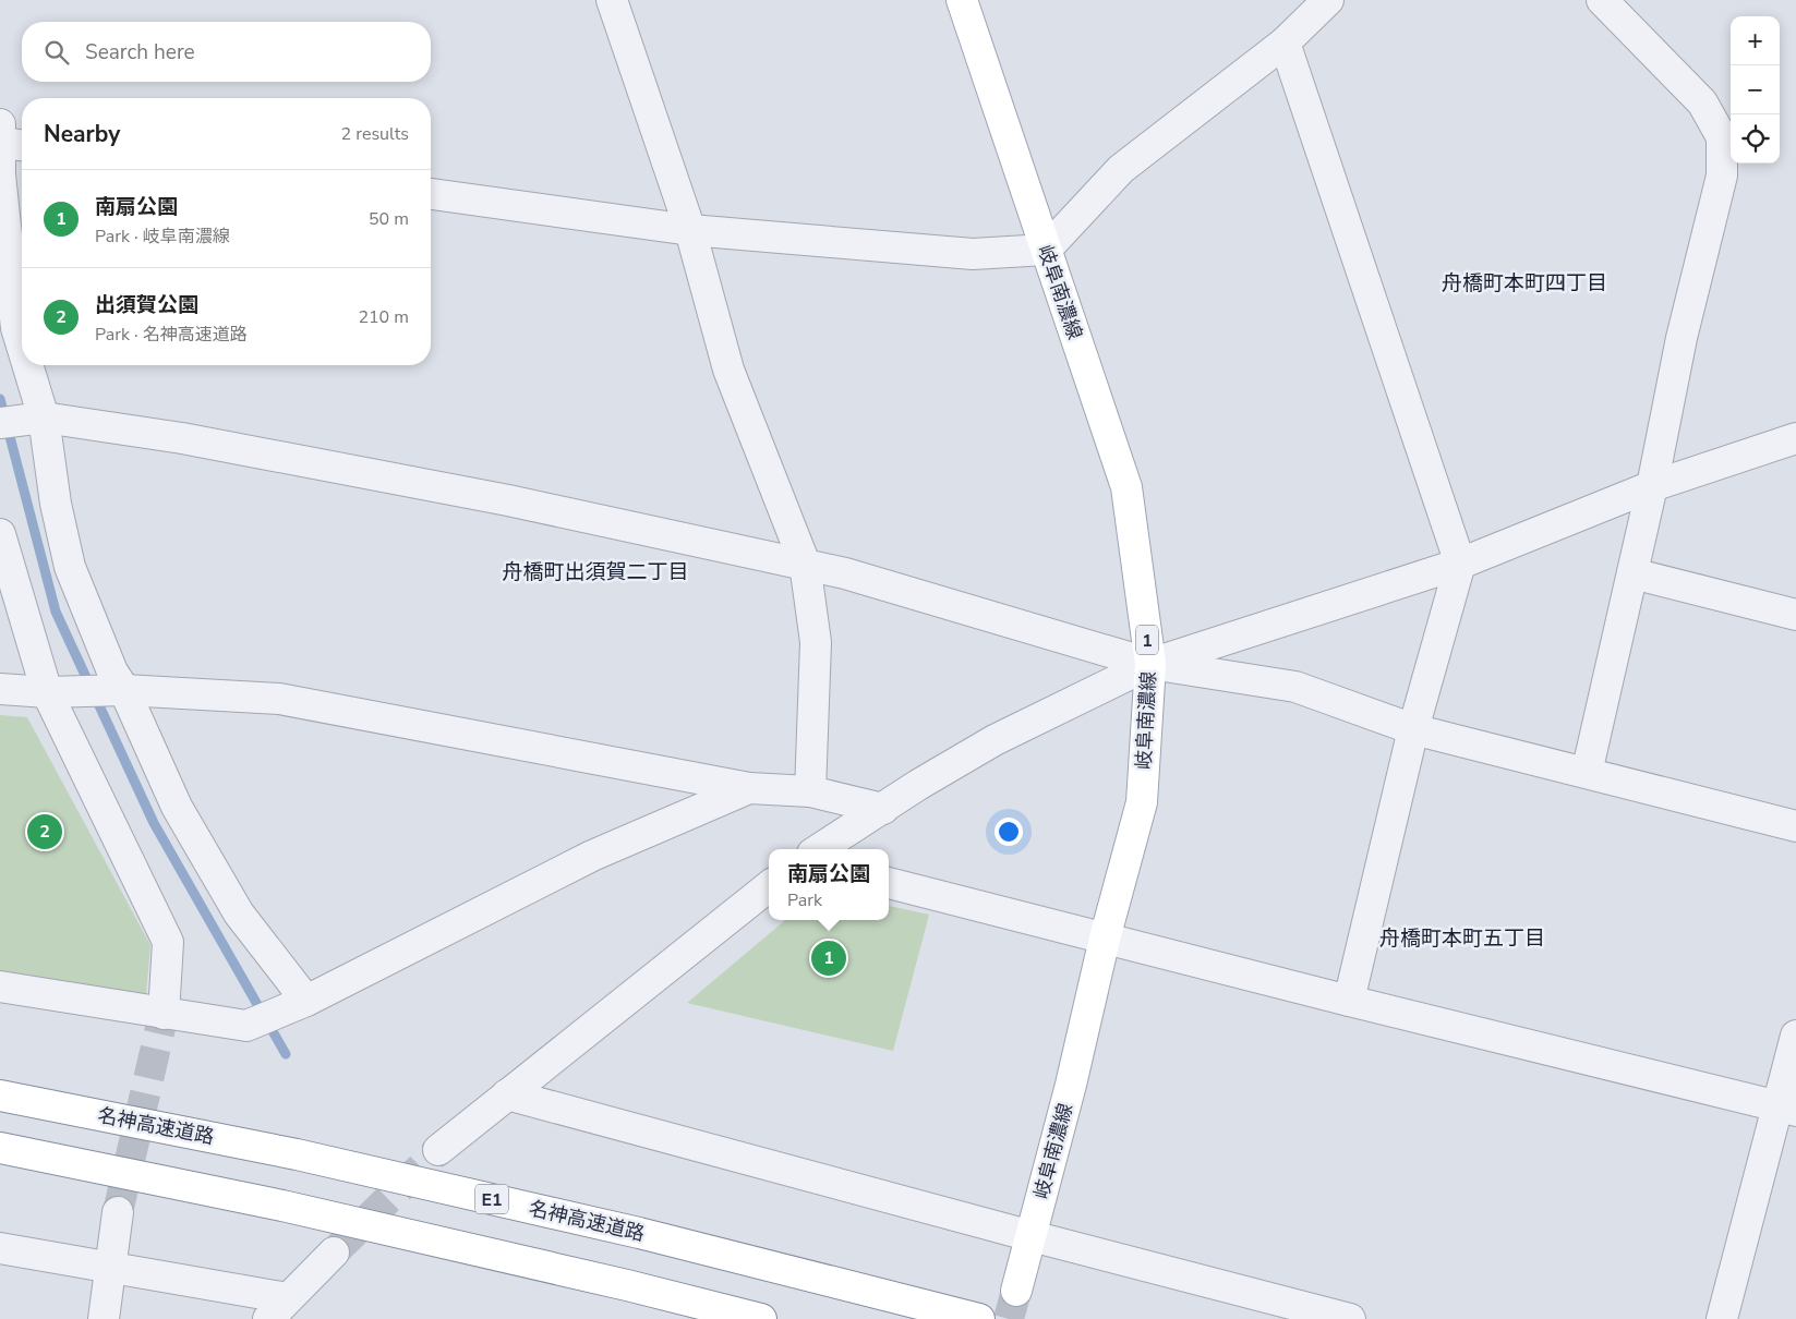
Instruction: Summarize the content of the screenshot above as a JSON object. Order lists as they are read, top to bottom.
{
  "streets": {
    "main road": [
      "岐阜南濃線",
      "1",
      "名神高速道路",
      "E1"
    ]
  },
  "districts": ["舟橋町本町四丁目", "舟橋町出須賀二丁目", "舟橋町本町五丁目"],
  "page": {
    "map_buttons": ["+", "−"],
    "search": "Search here",
    "heading": ["Nearby", "2 results"],
    "list": [
      {
        "mark": "1",
        "name": "南扇公園",
        "note": "Park · 岐阜南濃線",
        "value": "50 m"
      },
      {
        "mark": "2",
        "name": "出須賀公園",
        "note": "Park · 名神高速道路",
        "value": "210 m"
      }
    ],
    "pins": ["2", "1"],
    "popup": ["南扇公園", "Park"]
  }
}
